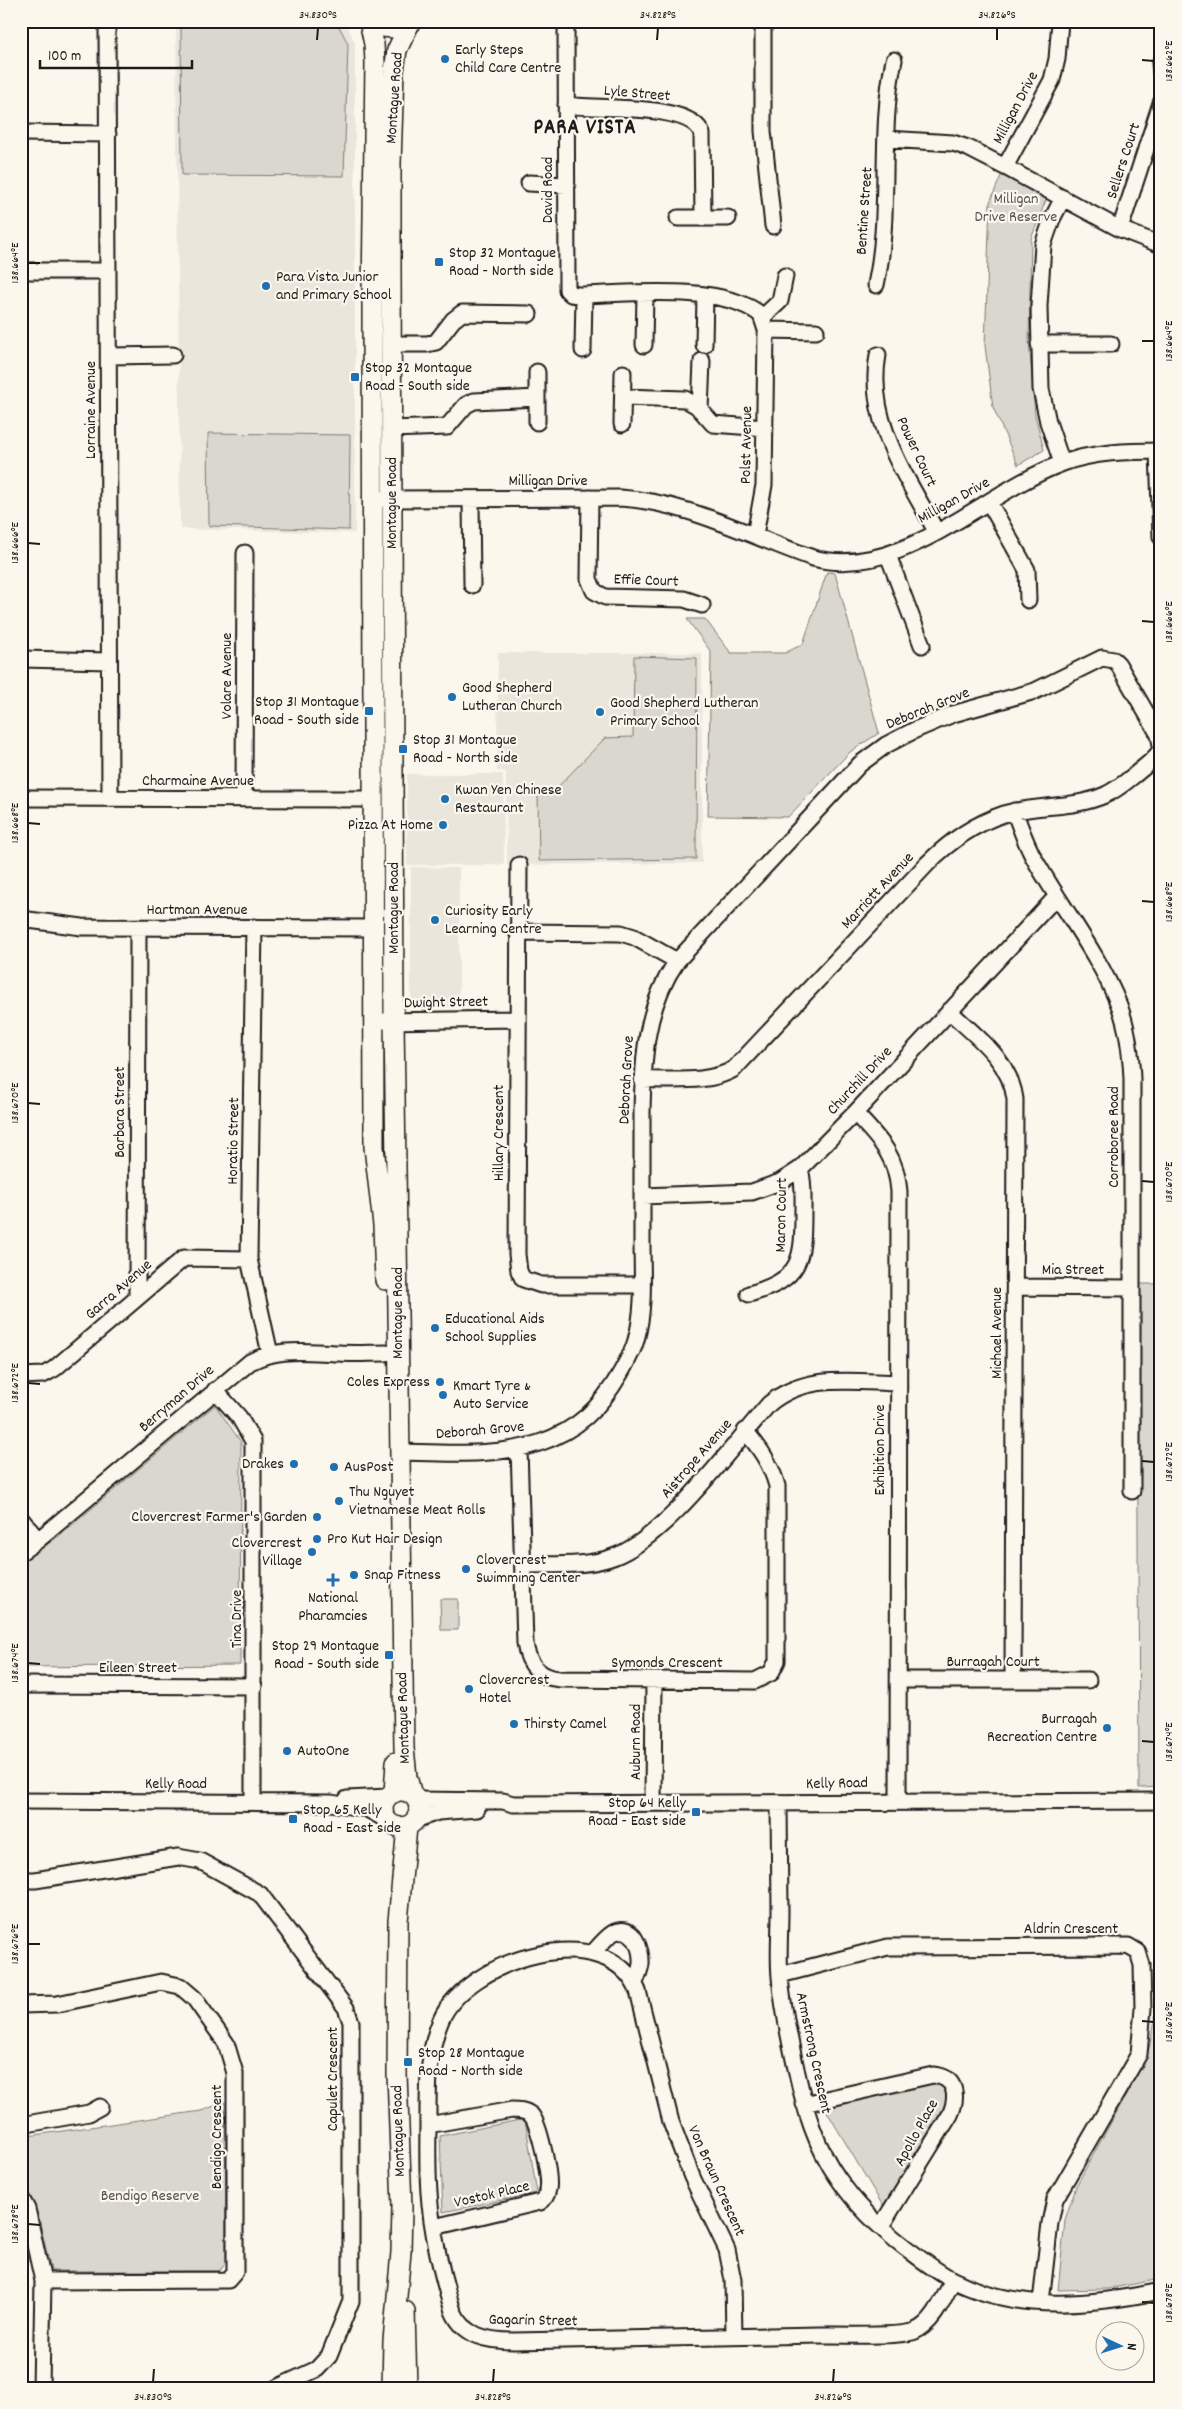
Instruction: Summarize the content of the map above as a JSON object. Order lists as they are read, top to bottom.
{
  "streets": {
    "main road": ["Montague Road"],
    "street": [
      "Lyle Street",
      "Milligan Drive",
      "Sellers Court",
      "David Road",
      "Bentine Street",
      "Lorraine Avenue",
      "Polst Avenue",
      "Power Court",
      "Effie Court",
      "Volare Avenue",
      "Deborah Grove",
      "Charmaine Avenue",
      "Marriott Avenue",
      "Hartman Avenue",
      "Dwight Street",
      "Churchill Drive",
      "Barbara Street",
      "Hillary Crescent",
      "Corroboree Road",
      "Horatio Street",
      "Maron Court",
      "Mia Street",
      "Garra Avenue",
      "Michael Avenue",
      "Berryman Drive",
      "Exhibition Drive",
      "Aistrope Avenue",
      "Tina Drive",
      "Burragah Court",
      "Symonds Crescent",
      "Eileen Street",
      "Auburn Road",
      "Kelly Road",
      "Aldrin Crescent",
      "Armstrong Crescent",
      "Capulet Crescent",
      "Apollo Place",
      "Bendigo Crescent",
      "Von Braun Crescent",
      "Vostok Place",
      "Gagarin Street"
    ]
  },
  "crossings": [
    ["Lyle Street", "David Road"],
    ["Montague Road", "Milligan Drive"],
    ["Montague Road", "Deborah Grove"],
    ["Montague Road", "Charmaine Avenue"],
    ["Montague Road", "Hartman Avenue"],
    ["Montague Road", "Dwight Street"],
    ["Montague Road", "Berryman Drive"],
    ["Montague Road", "Kelly Road"],
    ["Milligan Drive", "Sellers Court"],
    ["Milligan Drive", "Polst Avenue"],
    ["Milligan Drive", "Power Court"],
    ["Milligan Drive", "Effie Court"],
    ["Lorraine Avenue", "Charmaine Avenue"],
    ["Volare Avenue", "Charmaine Avenue"],
    ["Deborah Grove", "Marriott Avenue"],
    ["Deborah Grove", "Churchill Drive"],
    ["Deborah Grove", "Hillary Crescent"],
    ["Deborah Grove", "Symonds Crescent"],
    ["Marriott Avenue", "Corroboree Road"],
    ["Hartman Avenue", "Barbara Street"],
    ["Hartman Avenue", "Horatio Street"],
    ["Dwight Street", "Hillary Crescent"],
    ["Churchill Drive", "Corroboree Road"],
    ["Churchill Drive", "Maron Court"],
    ["Churchill Drive", "Michael Avenue"],
    ["Churchill Drive", "Exhibition Drive"],
    ["Barbara Street", "Garra Avenue"],
    ["Corroboree Road", "Mia Street"],
    ["Horatio Street", "Garra Avenue"],
    ["Horatio Street", "Berryman Drive"],
    ["Mia Street", "Michael Avenue"],
    ["Michael Avenue", "Burragah Court"],
    ["Berryman Drive", "Tina Drive"],
    ["Exhibition Drive", "Aistrope Avenue"],
    ["Exhibition Drive", "Burragah Court"],
    ["Exhibition Drive", "Kelly Road"],
    ["Aistrope Avenue", "Symonds Crescent"],
    ["Tina Drive", "Eileen Street"],
    ["Tina Drive", "Kelly Road"],
    ["Symonds Crescent", "Auburn Road"],
    ["Auburn Road", "Kelly Road"],
    ["Kelly Road", "Armstrong Crescent"],
    ["Aldrin Crescent", "Armstrong Crescent"],
    ["Armstrong Crescent", "Apollo Place"],
    ["Armstrong Crescent", "Gagarin Street"],
    ["Von Braun Crescent", "Gagarin Street"],
    ["Vostok Place", "Gagarin Street"]
  ],
  "districts": ["PARA VISTA"],
  "parks": ["Milligan Drive Reserve", "Bendigo Reserve"],
  "places": {
    "other": [
      "Early Steps Child Care Centre",
      "Para Vista Junior and Primary School",
      "Good Shepherd Lutheran Church",
      "Good Shepherd Lutheran Primary School",
      "Kwan Yen Chinese Restaurant",
      "Pizza At Home",
      "Curiosity Early Learning Centre",
      "Educational Aids School Supplies",
      "Coles Express",
      "Kmart Tyre & Auto Service",
      "Drakes",
      "AusPost",
      "Thu Nguyet Vietnamese Meat Rolls",
      "Clovercrest Farmer's Garden",
      "Pro Kut Hair Design",
      "Clovercrest Village",
      "Clovercrest Swimming Center",
      "Snap Fitness",
      "Clovercrest Hotel",
      "Thirsty Camel",
      "Burragah Recreation Centre",
      "AutoOne"
    ],
    "transit": [
      "Stop 32 Montague Road - North side",
      "Stop 32 Montague Road - South side",
      "Stop 31 Montague Road - South side",
      "Stop 31 Montague Road - North side",
      "Stop 29 Montague Road - South side",
      "Stop 64 Kelly Road - East side",
      "Stop 65 Kelly Road - East side",
      "Stop 28 Montague Road - North side"
    ],
    "health": ["National Pharamcies"]
  },
  "scale_bar": "100 m",
  "north": "right",
  "coordinates": [
    "34.830°S",
    "34.828°S",
    "34.826°S",
    "138.662°E",
    "138.664°E",
    "138.666°E",
    "138.668°E",
    "138.670°E",
    "138.672°E",
    "138.674°E",
    "138.676°E",
    "138.678°E"
  ]
}
